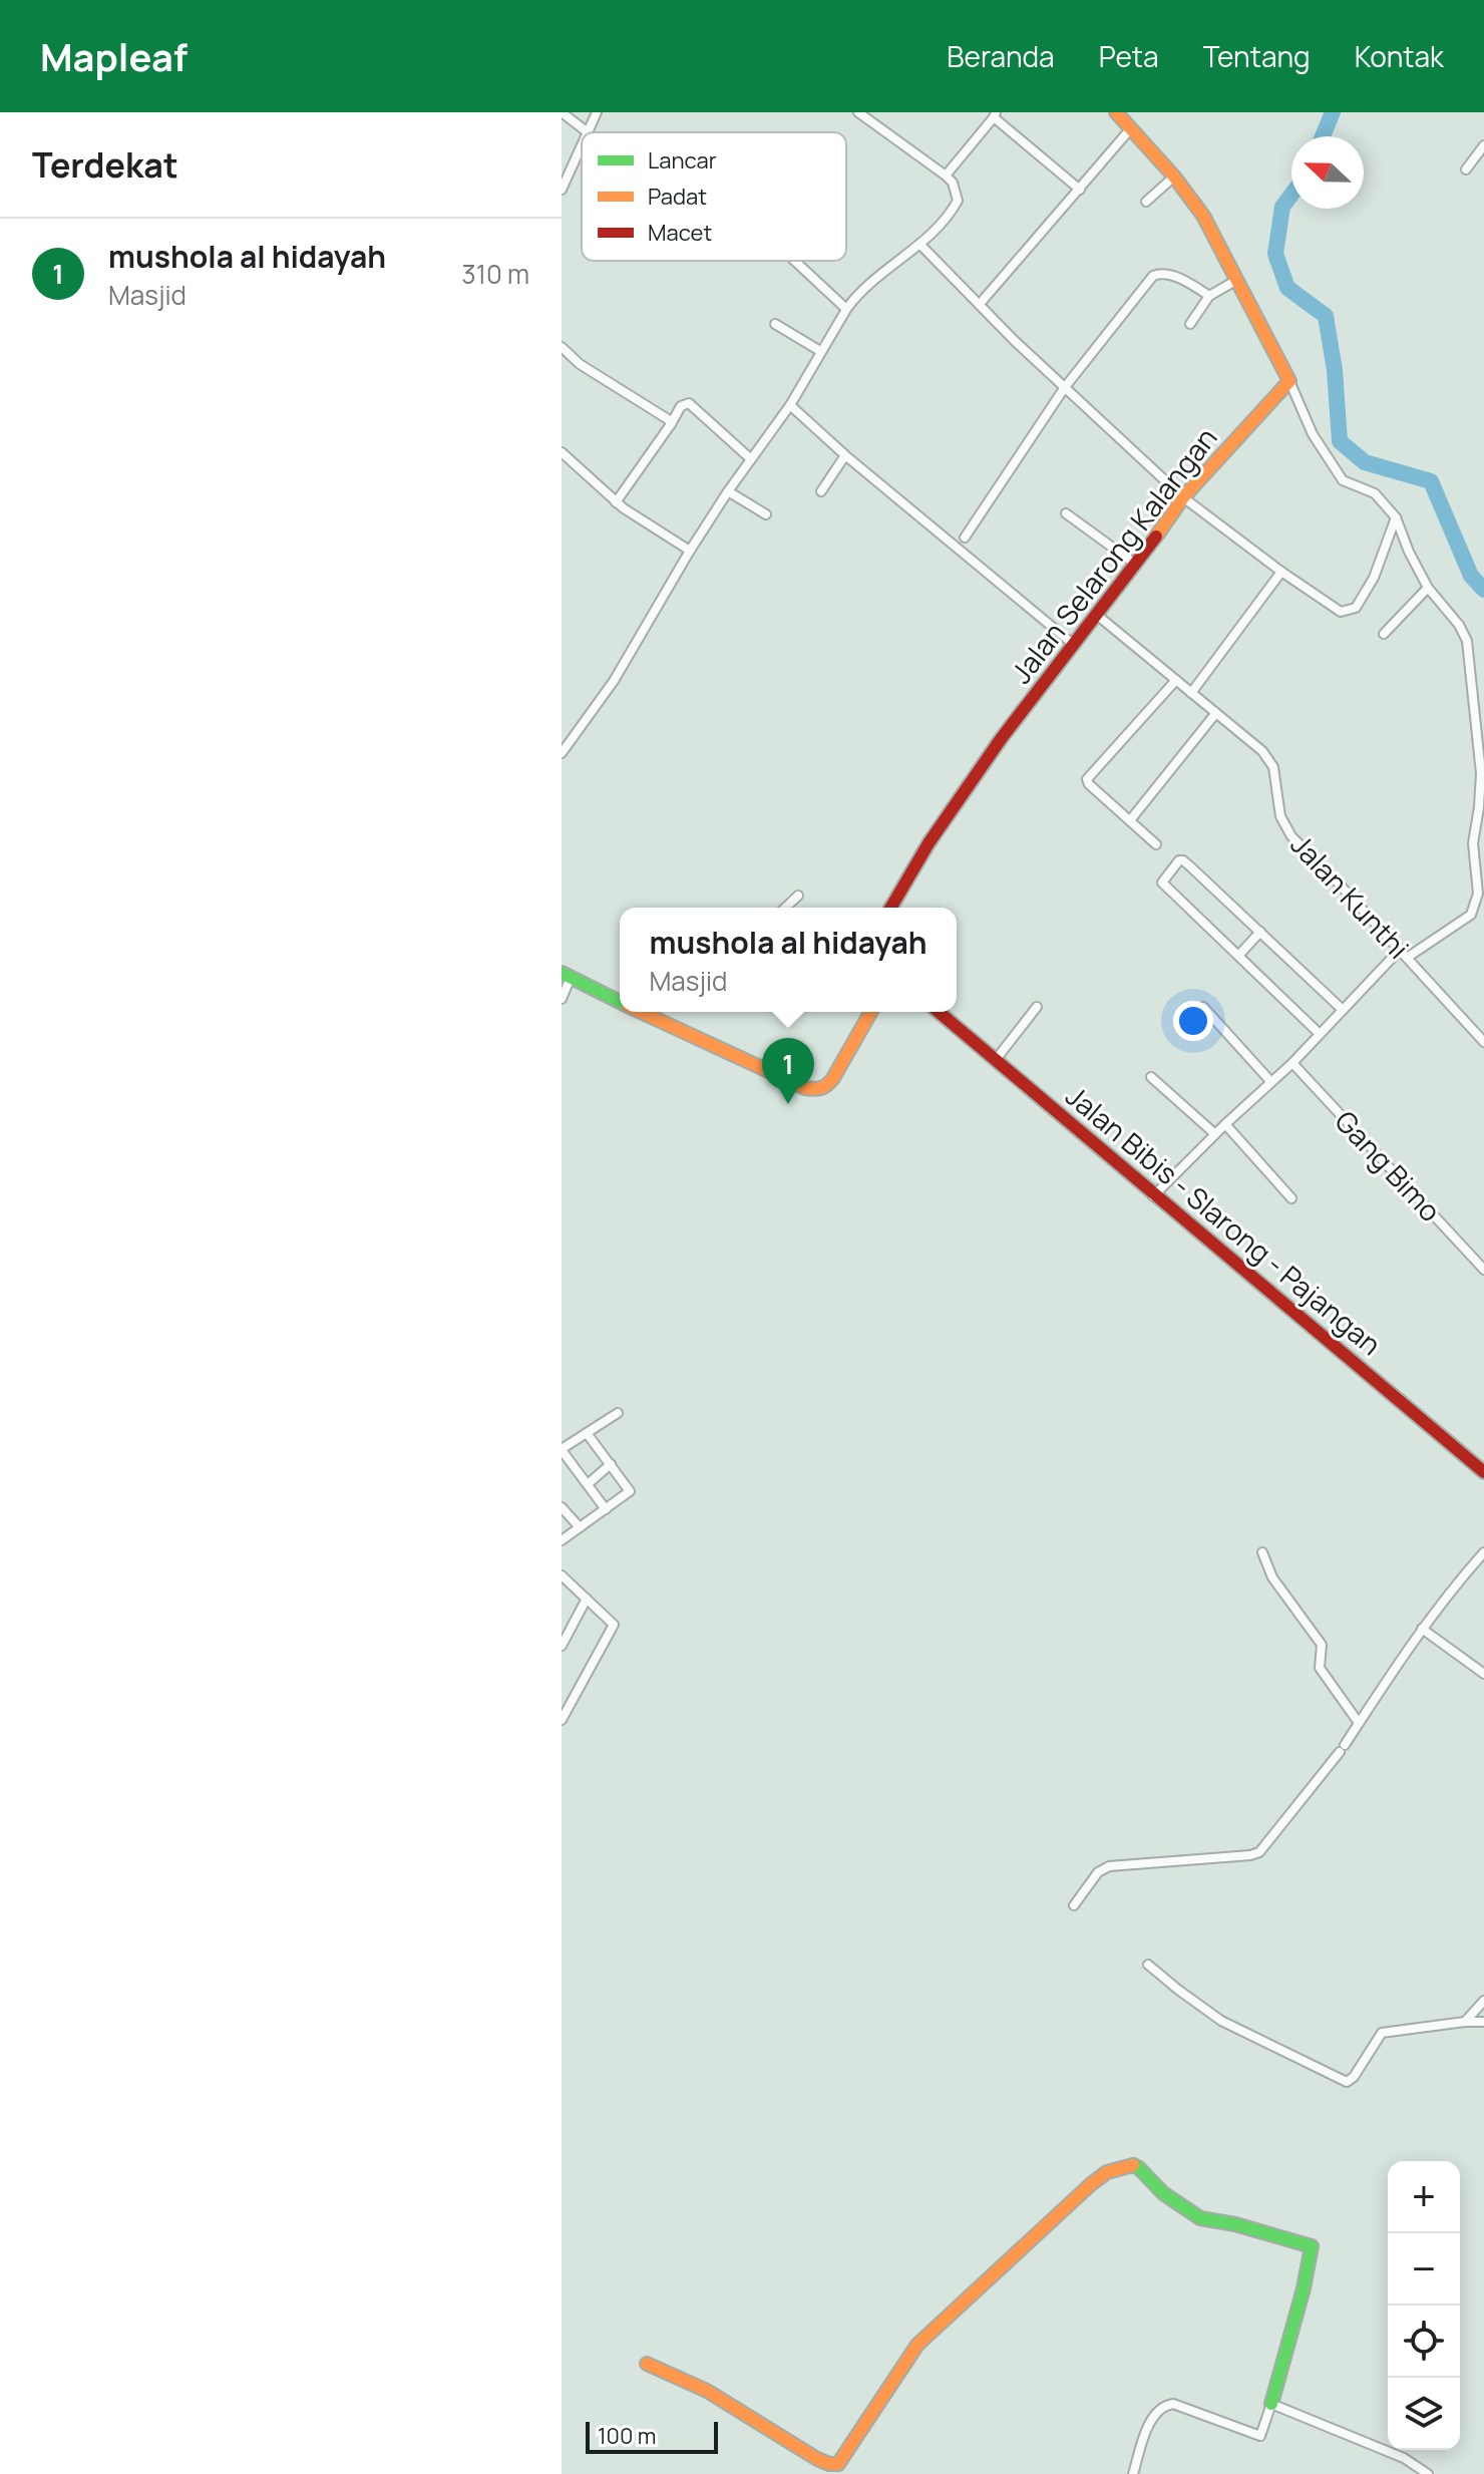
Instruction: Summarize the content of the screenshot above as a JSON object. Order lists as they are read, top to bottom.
{
  "streets": {
    "street": [
      "Jalan Selarong Kalangan",
      "Jalan Kunthi",
      "Gang Bimo",
      "Jalan Bibis - Slarong - Pajangan"
    ]
  },
  "crossings": [
    ["Jalan Selarong Kalangan", "Jalan Kunthi"]
  ],
  "legend": ["Lancar", "Padat", "Macet"],
  "scale_bar": "100 m",
  "north": "left",
  "page": {
    "header": "Mapleaf",
    "nav": [
      "Beranda",
      "Peta",
      "Tentang",
      "Kontak"
    ],
    "heading": "Terdekat",
    "list": [
      {
        "mark": "1",
        "name": "mushola al hidayah",
        "note": "Masjid",
        "value": "310 m"
      }
    ],
    "popup": ["mushola al hidayah", "Masjid"],
    "pins": "1",
    "map_buttons": ["+", "−"],
    "scale": "100 m"
  }
}
